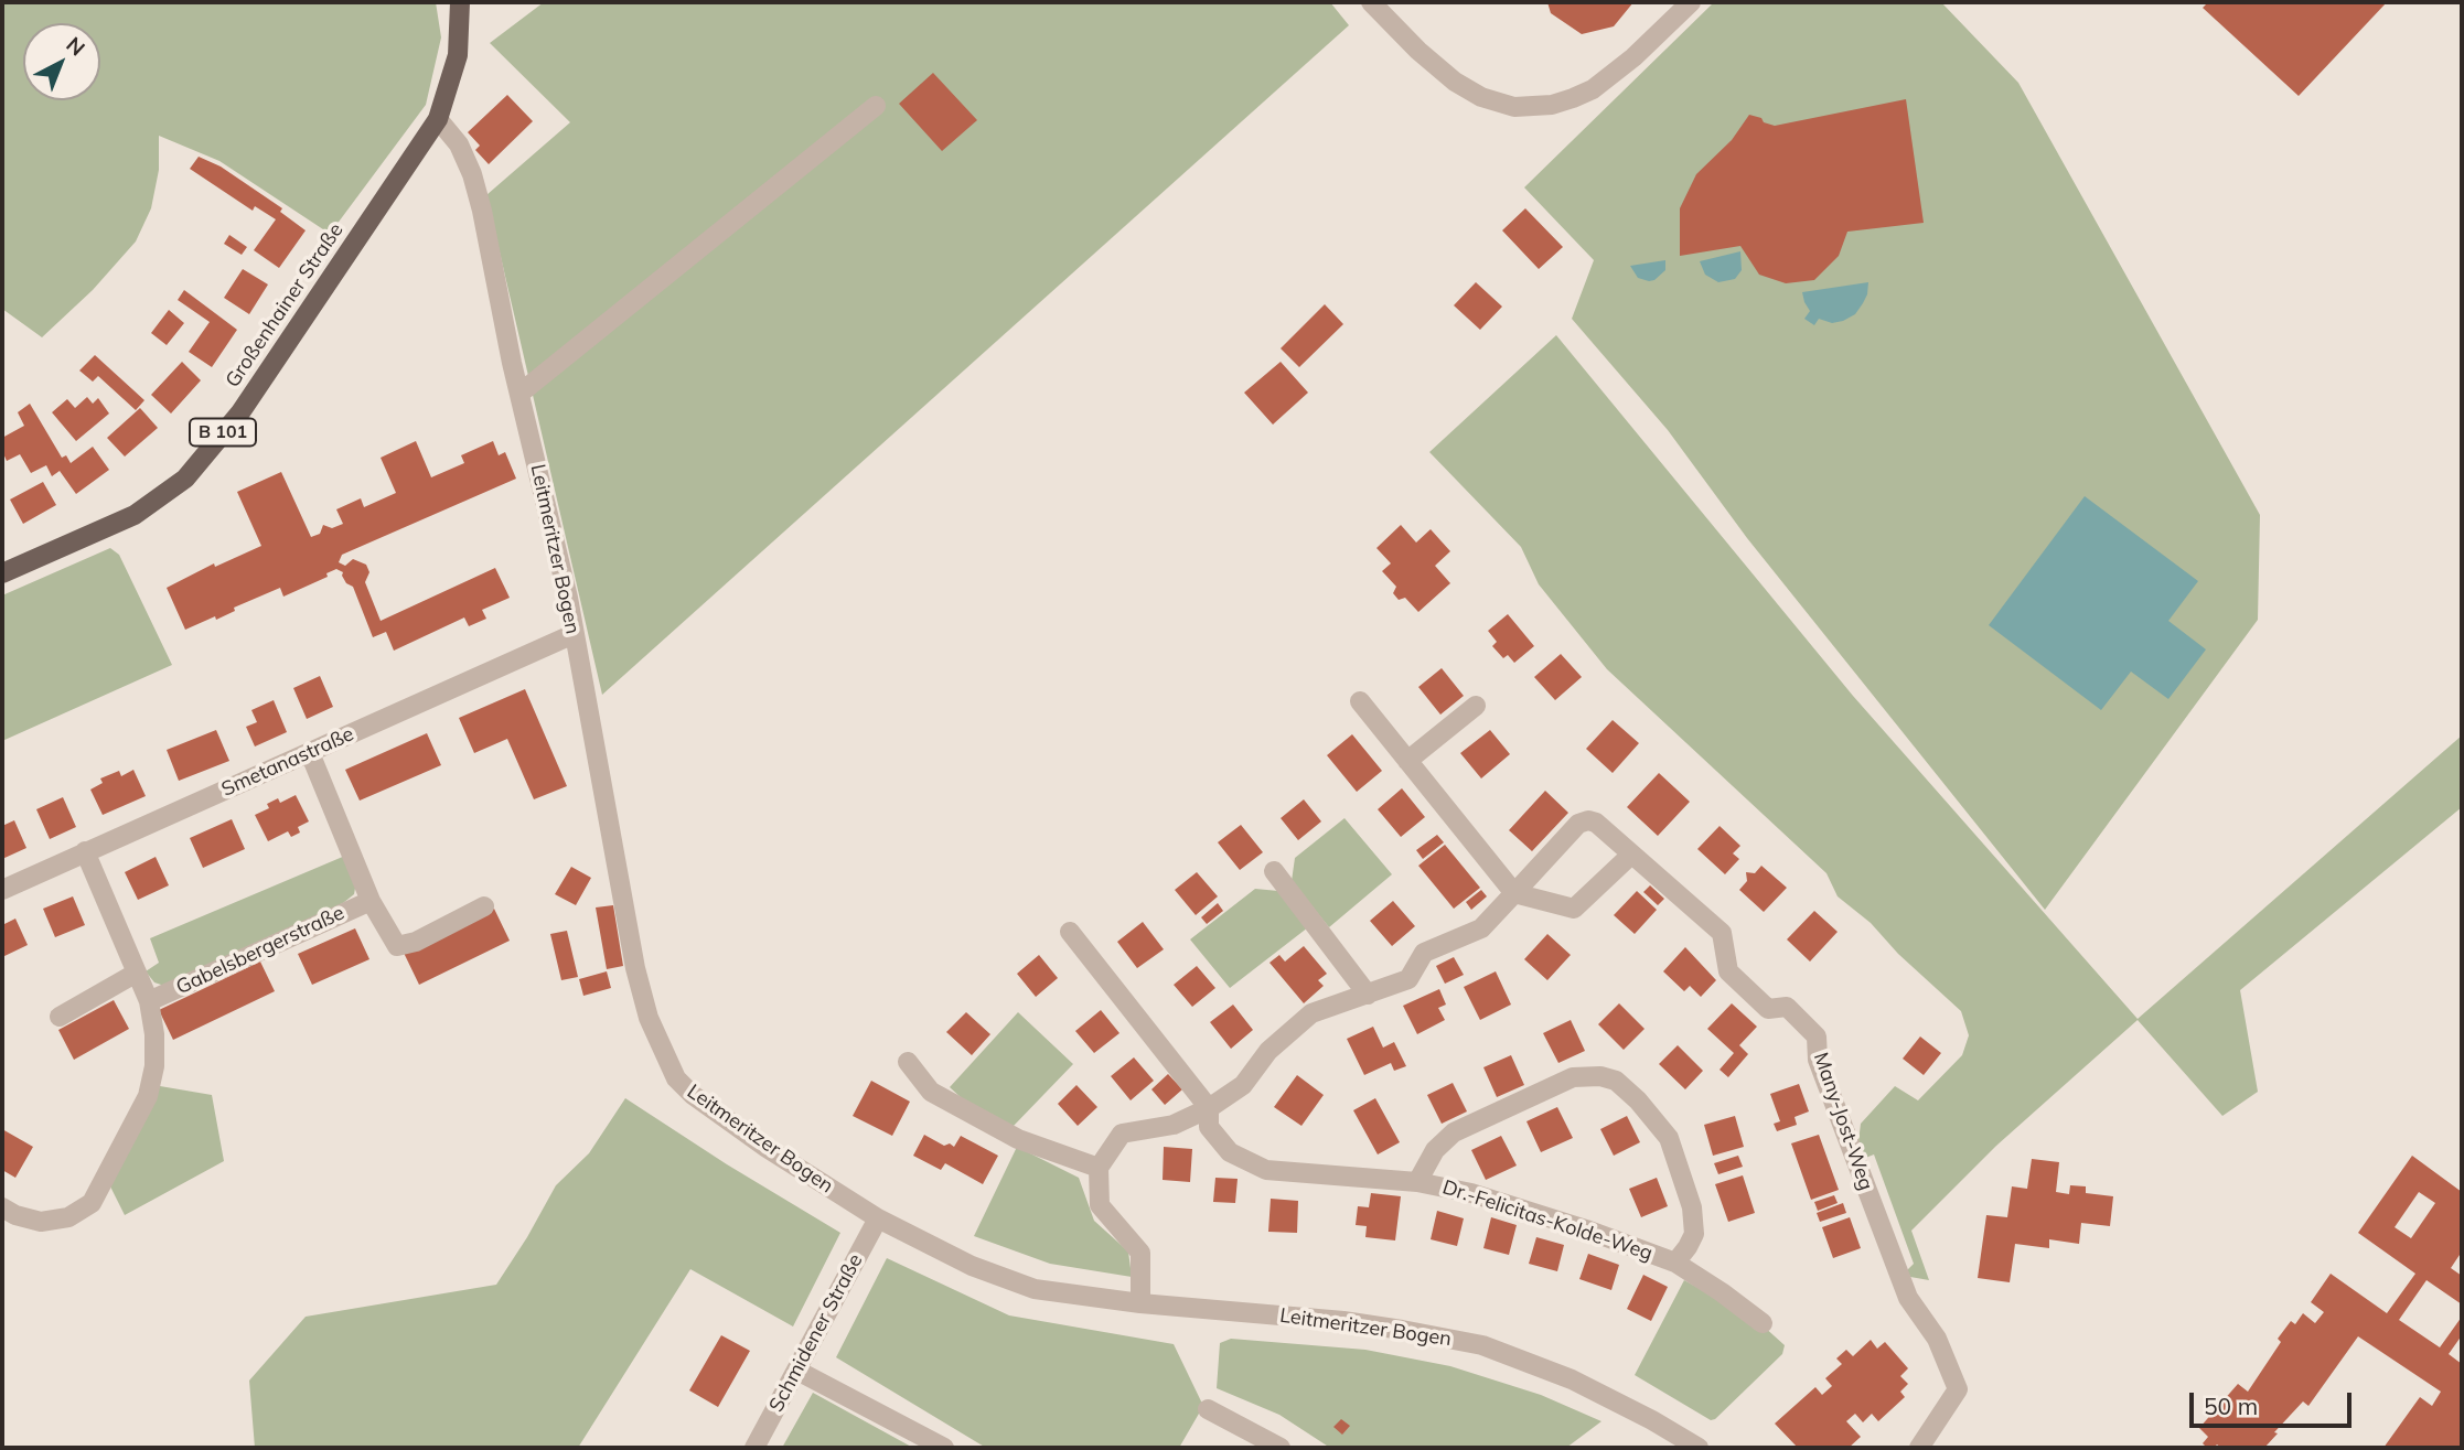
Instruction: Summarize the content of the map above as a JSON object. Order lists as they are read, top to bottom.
{
  "streets": {
    "main road": ["Großenhainer Straße", "B 101"],
    "street": [
      "Leitmeritzer Bogen",
      "Smetanastraße",
      "Gabelsbergerstraße",
      "Many-Jost-Weg",
      "Dr.-Felicitas-Kolde-Weg",
      "Schmidener Straße"
    ]
  },
  "crossings": [
    ["Großenhainer Straße", "Leitmeritzer Bogen"],
    ["Leitmeritzer Bogen", "Smetanastraße"],
    ["Leitmeritzer Bogen", "Schmidener Straße"],
    ["Many-Jost-Weg", "Dr.-Felicitas-Kolde-Weg"]
  ],
  "scale_bar": "50 m",
  "north": "top right"
}
